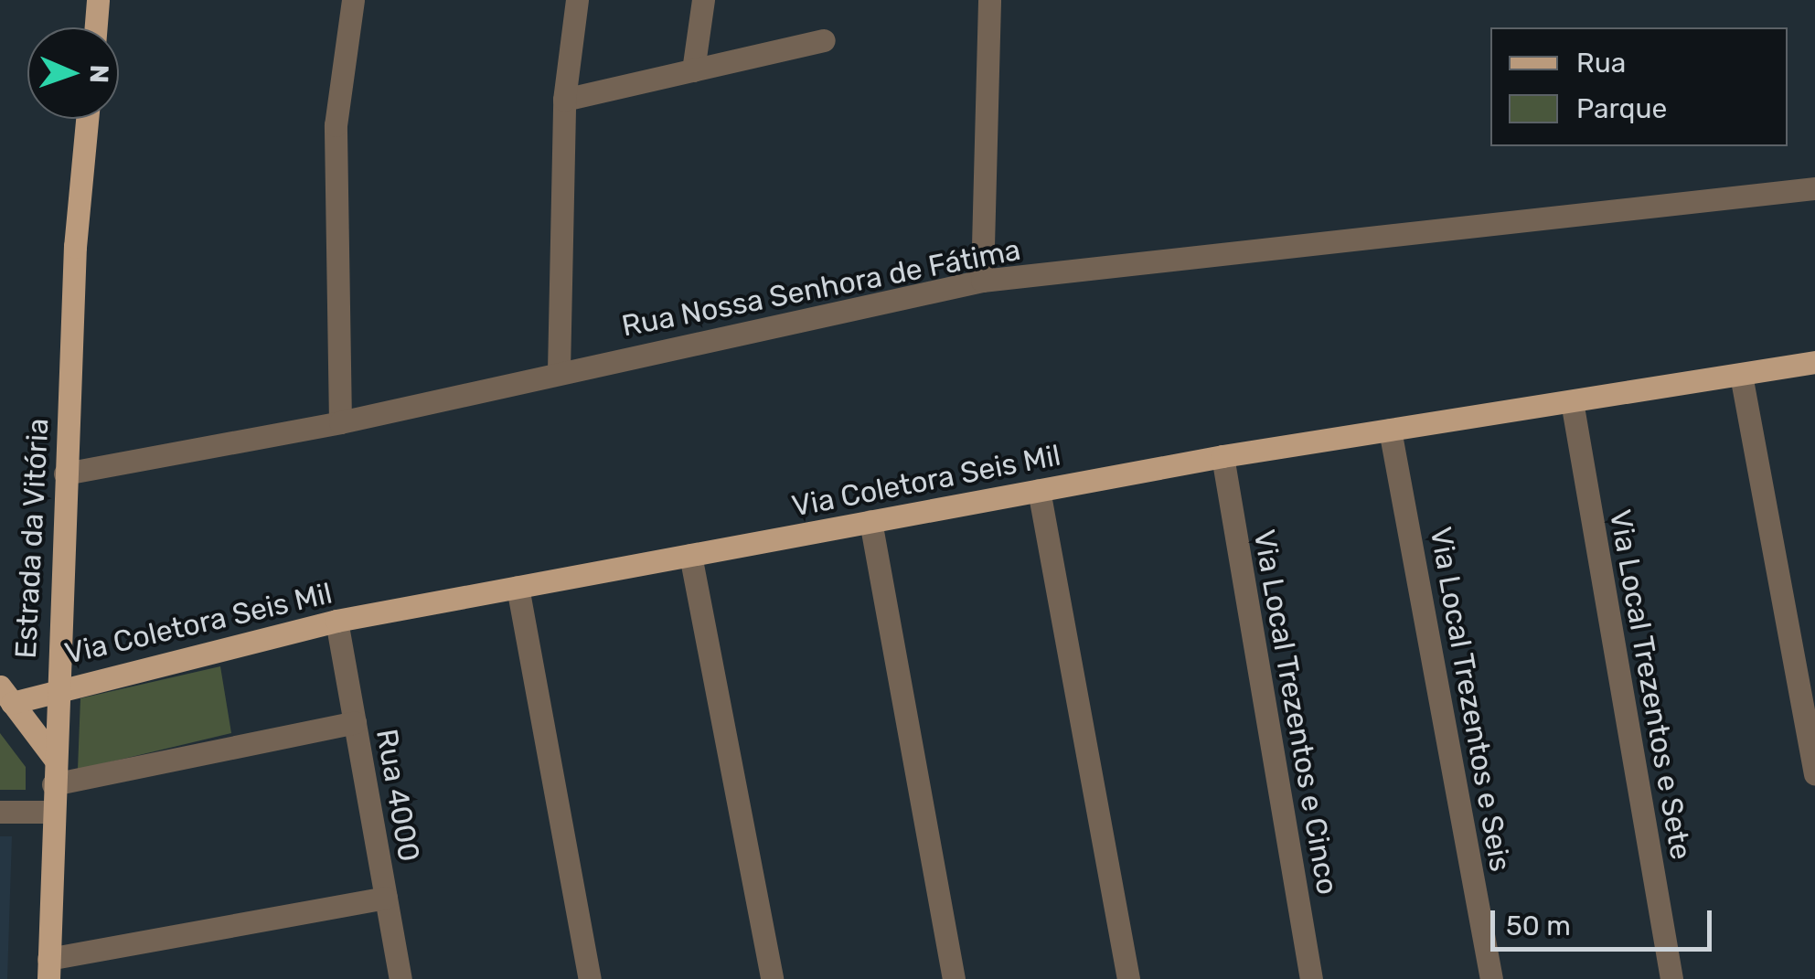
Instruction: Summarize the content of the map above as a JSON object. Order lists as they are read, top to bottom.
{
  "streets": {
    "main road": ["Via Coletora Seis Mil", "Estrada da Vitória"],
    "street": [
      "Rua Nossa Senhora de Fátima",
      "Via Local Trezentos e Sete",
      "Via Local Trezentos e Seis",
      "Via Local Trezentos e Cinco",
      "Rua 4000"
    ]
  },
  "crossings": [
    ["Rua Nossa Senhora de Fátima", "Estrada da Vitória"],
    ["Via Coletora Seis Mil", "Estrada da Vitória"],
    ["Via Coletora Seis Mil", "Via Local Trezentos e Sete"],
    ["Via Coletora Seis Mil", "Via Local Trezentos e Seis"],
    ["Via Coletora Seis Mil", "Via Local Trezentos e Cinco"],
    ["Via Coletora Seis Mil", "Rua 4000"]
  ],
  "legend": ["Rua", "Parque"],
  "scale_bar": "50 m",
  "north": "right"
}
